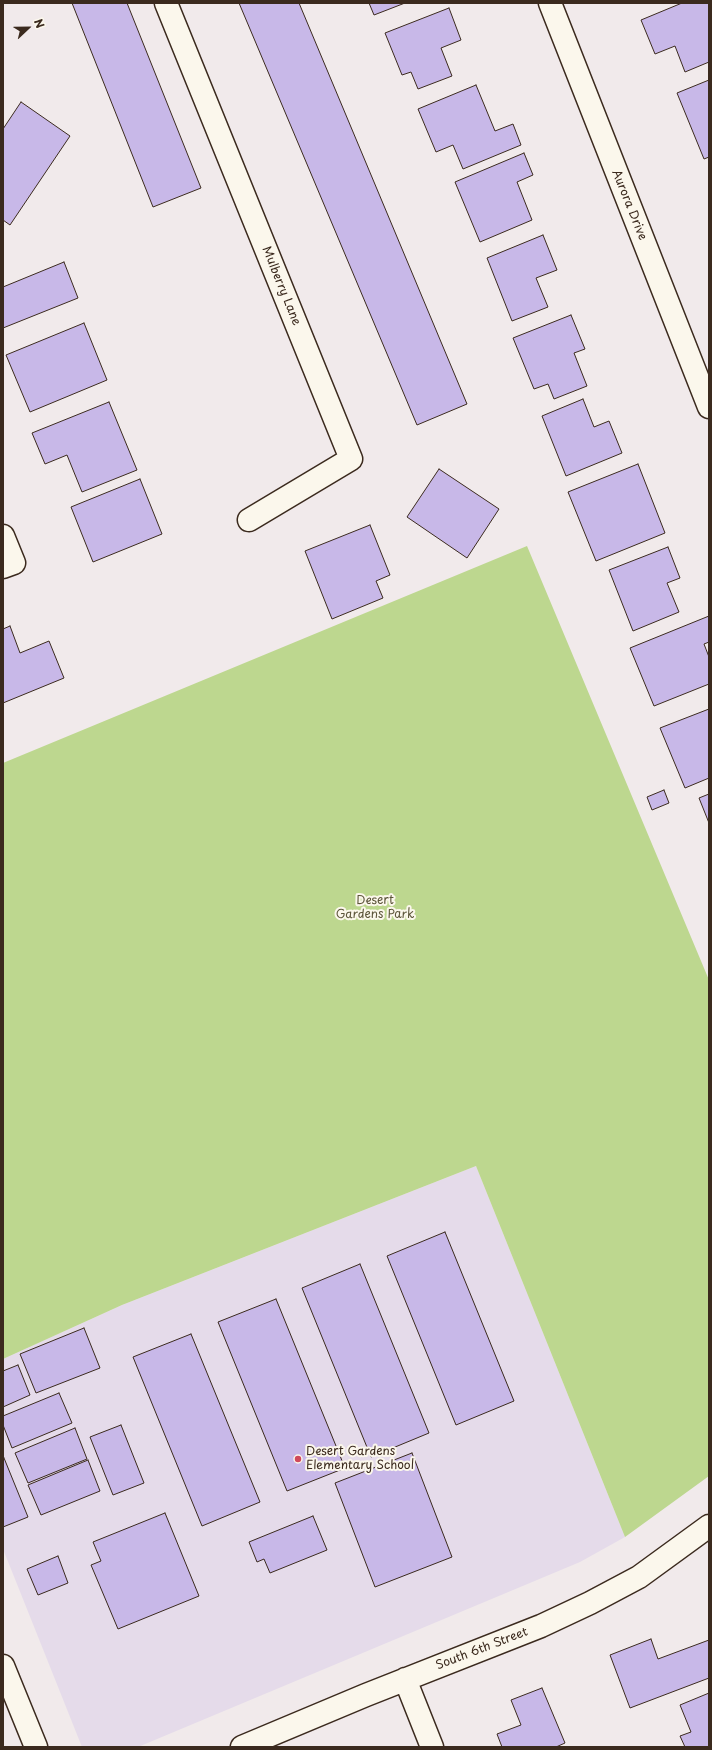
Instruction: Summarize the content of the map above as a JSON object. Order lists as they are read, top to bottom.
{
  "streets": {
    "street": ["Aurora Drive", "Mulberry Lane", "South 6th Street"]
  },
  "parks": ["Desert Gardens Park"],
  "places": ["Desert Gardens Elementary School"],
  "north": "right"
}
